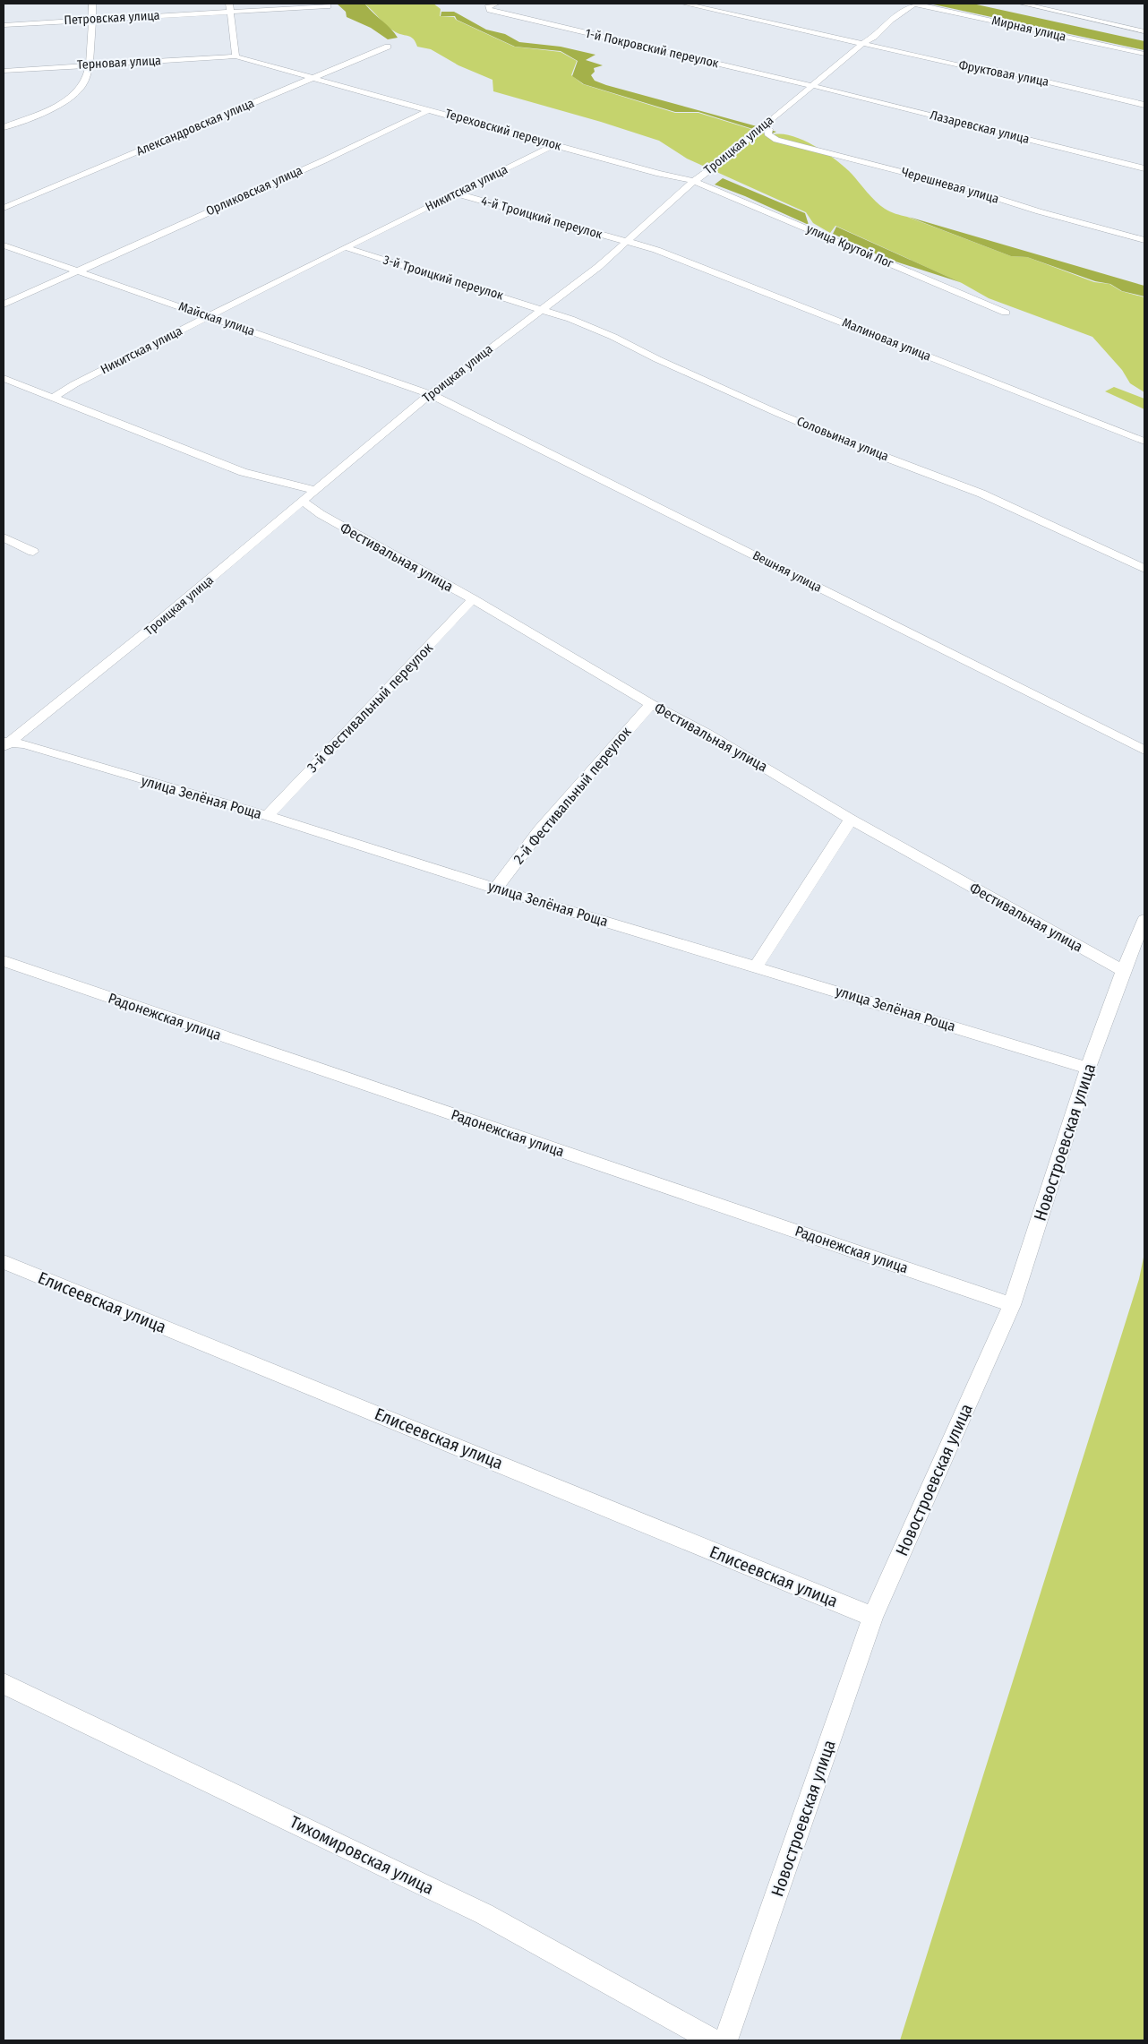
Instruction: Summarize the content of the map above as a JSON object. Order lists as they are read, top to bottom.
{
  "streets": {
    "street": [
      "Петровская улица",
      "Мирная улица",
      "1-й Покровский переулок",
      "Терновая улица",
      "Фруктовая улица",
      "Александровская улица",
      "Лазаревская улица",
      "Тереховский переулок",
      "Троицкая улица",
      "Черешневая улица",
      "Никитская улица",
      "Орликовская улица",
      "4-й Троицкий переулок",
      "улица Крутой Лог",
      "3-й Троицкий переулок",
      "Майская улица",
      "Малиновая улица",
      "Соловьиная улица",
      "Фестивальная улица",
      "Вешняя улица",
      "3-й Фестивальный переулок",
      "2-й Фестивальный переулок",
      "улица Зелёная Роща",
      "Радонежская улица",
      "Новостроевская улица",
      "Елисеевская улица",
      "Тихомировская улица"
    ]
  },
  "crossings": [
    ["Мирная улица", "Троицкая улица"],
    ["1-й Покровский переулок", "Лазаревская улица"],
    ["1-й Покровский переулок", "Троицкая улица"],
    ["Терновая улица", "Александровская улица"],
    ["Терновая улица", "Тереховский переулок"],
    ["Фруктовая улица", "Троицкая улица"],
    ["Александровская улица", "Тереховский переулок"],
    ["Лазаревская улица", "Троицкая улица"],
    ["Тереховский переулок", "Троицкая улица"],
    ["Тереховский переулок", "Никитская улица"],
    ["Тереховский переулок", "Орликовская улица"],
    ["Тереховский переулок", "улица Крутой Лог"],
    ["Троицкая улица", "Черешневая улица"],
    ["Троицкая улица", "4-й Троицкий переулок"],
    ["Троицкая улица", "улица Крутой Лог"],
    ["Троицкая улица", "3-й Троицкий переулок"],
    ["Троицкая улица", "Майская улица"],
    ["Троицкая улица", "Малиновая улица"],
    ["Троицкая улица", "Соловьиная улица"],
    ["Троицкая улица", "Фестивальная улица"],
    ["Троицкая улица", "Вешняя улица"],
    ["Троицкая улица", "улица Зелёная Роща"],
    ["Никитская улица", "4-й Троицкий переулок"],
    ["Никитская улица", "3-й Троицкий переулок"],
    ["Никитская улица", "Майская улица"],
    ["Орликовская улица", "Майская улица"],
    ["4-й Троицкий переулок", "Малиновая улица"],
    ["3-й Троицкий переулок", "Соловьиная улица"],
    ["Майская улица", "Вешняя улица"],
    ["Фестивальная улица", "3-й Фестивальный переулок"],
    ["Фестивальная улица", "2-й Фестивальный переулок"],
    ["Фестивальная улица", "Новостроевская улица"],
    ["3-й Фестивальный переулок", "улица Зелёная Роща"],
    ["2-й Фестивальный переулок", "улица Зелёная Роща"],
    ["улица Зелёная Роща", "Новостроевская улица"],
    ["Радонежская улица", "Новостроевская улица"],
    ["Новостроевская улица", "Елисеевская улица"]
  ]
}
